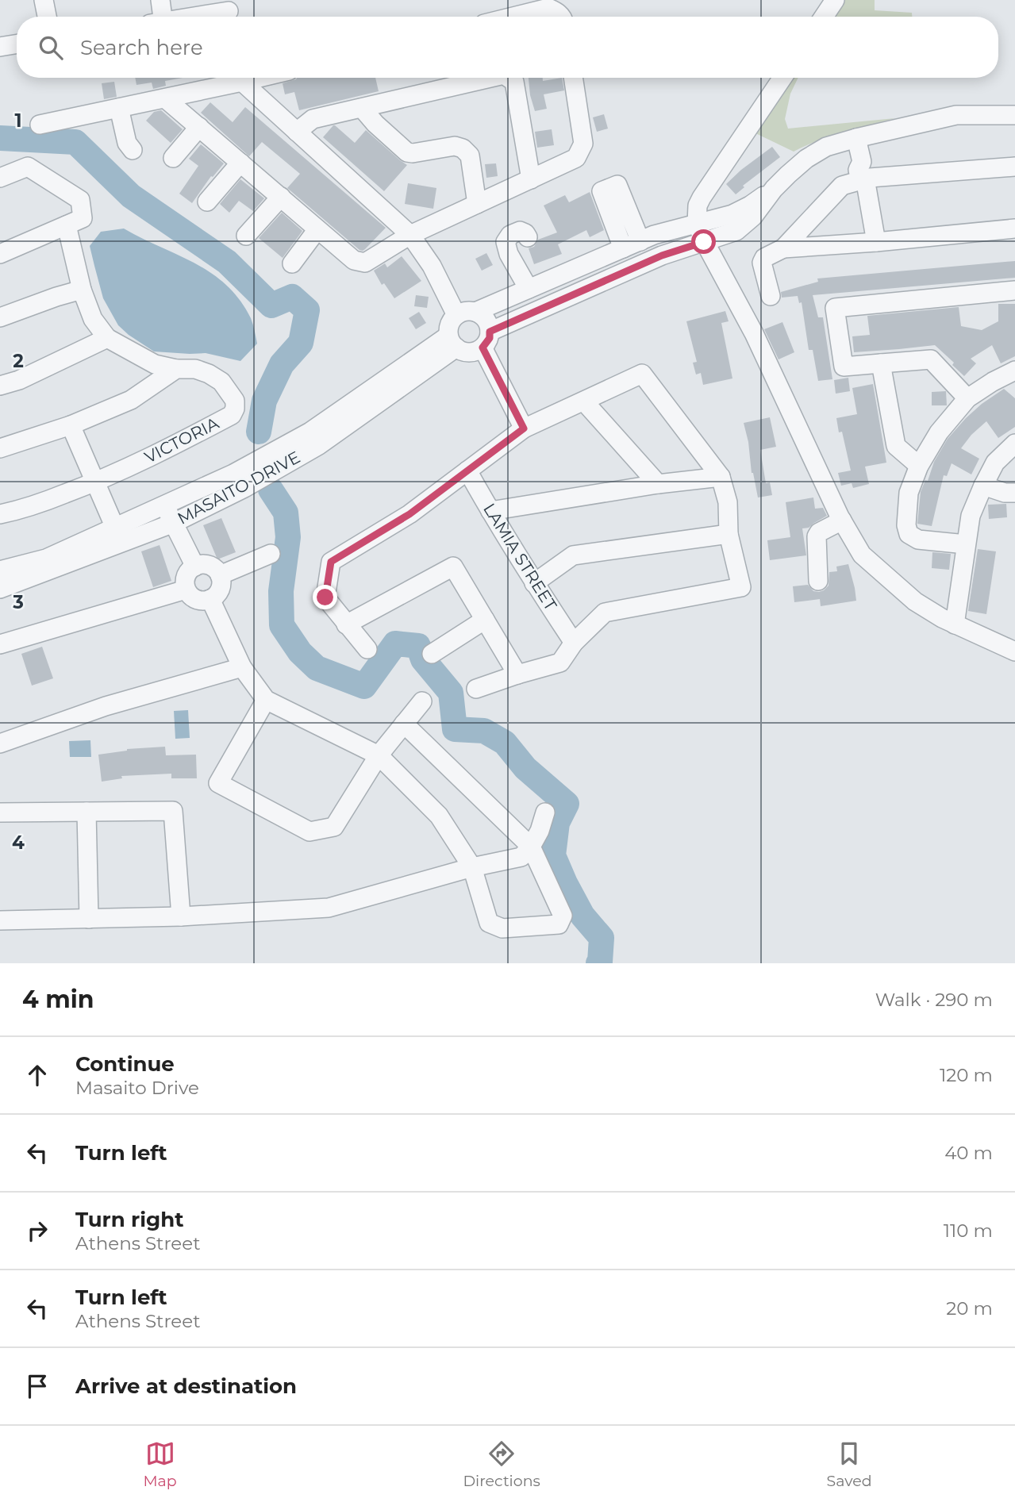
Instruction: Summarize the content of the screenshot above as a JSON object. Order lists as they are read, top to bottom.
{
  "streets": {
    "street": ["VICTORIA", "MASAITO DRIVE", "LAMIA STREET"]
  },
  "page": {
    "search": "Search here",
    "heading": ["4 min", "Walk · 290 m"],
    "list": [
      ["Continue", "Masaito Drive", "120 m"],
      ["Turn left", "40 m"],
      ["Turn right", "Athens Street", "110 m"],
      ["Turn left", "Athens Street", "20 m"],
      "Arrive at destination"
    ],
    "nav": ["Map", "Directions", "Saved"]
  },
  "grid": {
    "rows": [
      "1",
      "2",
      "3",
      "4"
    ]
  }
}
